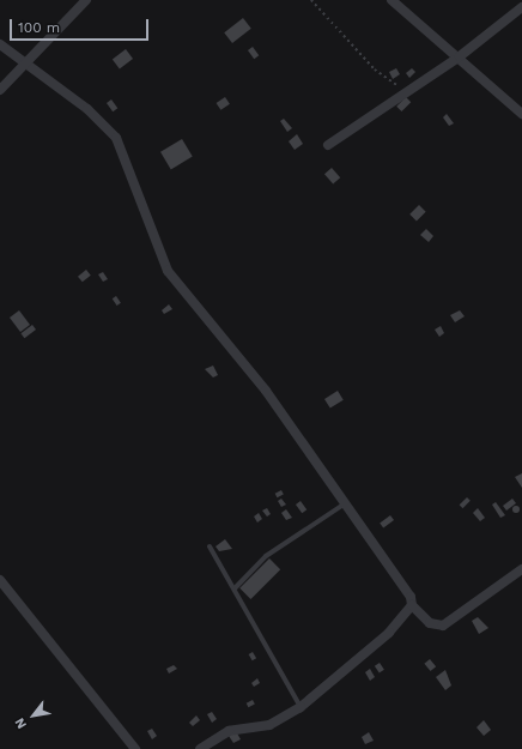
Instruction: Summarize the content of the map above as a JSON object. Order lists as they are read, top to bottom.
{
  "scale_bar": "100 m",
  "north": "bottom left"
}
